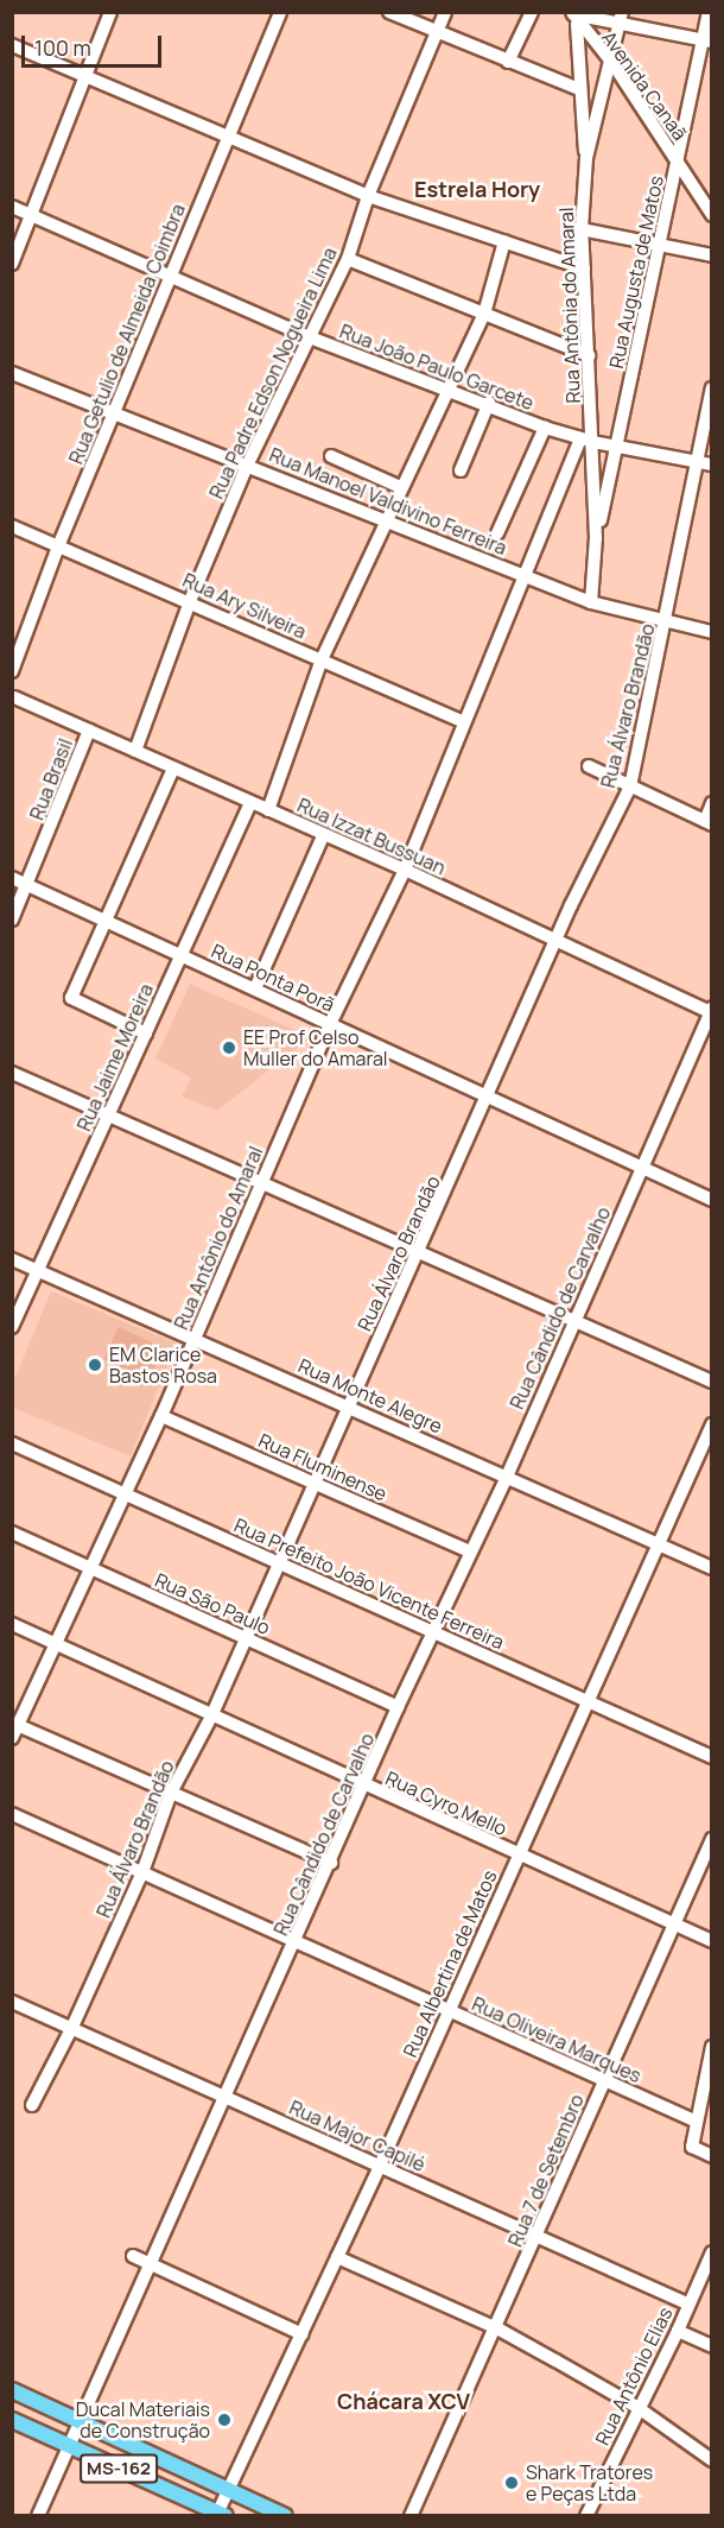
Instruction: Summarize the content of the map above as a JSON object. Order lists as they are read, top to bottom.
{
  "streets": {
    "main road": ["MS-162"],
    "street": [
      "Avenida Canaã",
      "Rua Augusta de Matos",
      "Rua Antônia do Amaral",
      "Rua Getulio de Almeida Coimbra",
      "Rua João Paulo Garcete",
      "Rua Padre Edson Nogueira Lima",
      "Rua Manoel Valdivino Ferreira",
      "Rua Ary Silveira",
      "Rua Álvaro Brandão",
      "Rua Brasil",
      "Rua Izzat Bussuan",
      "Rua Ponta Porã",
      "Rua Jaime Moreira",
      "Rua Antônio do Amaral",
      "Rua Cândido de Carvalho",
      "Rua Monte Alegre",
      "Rua Fluminense",
      "Rua Prefeito João Vicente Ferreira",
      "Rua São Paulo",
      "Rua Cyro Mello",
      "Rua Albertina de Matos",
      "Rua Oliveira Marques",
      "Rua Major Capilé",
      "Rua 7 de Setembro",
      "Rua Antônio Elias"
    ]
  },
  "crossings": [
    ["Avenida Canaã", "Rua Augusta de Matos"],
    ["Avenida Canaã", "Rua Antônia do Amaral"],
    ["Rua Augusta de Matos", "Rua Antônia do Amaral"],
    ["Rua Augusta de Matos", "Rua João Paulo Garcete"],
    ["Rua Antônia do Amaral", "Rua João Paulo Garcete"],
    ["Rua Antônia do Amaral", "Rua Manoel Valdivino Ferreira"],
    ["Rua Antônia do Amaral", "Rua Antônio do Amaral"],
    ["Rua Getulio de Almeida Coimbra", "Rua João Paulo Garcete"],
    ["Rua Getulio de Almeida Coimbra", "Rua Manoel Valdivino Ferreira"],
    ["Rua Getulio de Almeida Coimbra", "Rua Ary Silveira"],
    ["Rua João Paulo Garcete", "Rua Padre Edson Nogueira Lima"],
    ["Rua João Paulo Garcete", "Rua Álvaro Brandão"],
    ["Rua João Paulo Garcete", "Rua Antônio do Amaral"],
    ["Rua Padre Edson Nogueira Lima", "Rua Manoel Valdivino Ferreira"],
    ["Rua Padre Edson Nogueira Lima", "Rua Ary Silveira"],
    ["Rua Padre Edson Nogueira Lima", "Rua Izzat Bussuan"],
    ["Rua Manoel Valdivino Ferreira", "Rua Álvaro Brandão"],
    ["Rua Manoel Valdivino Ferreira", "Rua Antônio do Amaral"],
    ["Rua Ary Silveira", "Rua Antônio do Amaral"],
    ["Rua Álvaro Brandão", "Rua Izzat Bussuan"],
    ["Rua Álvaro Brandão", "Rua Ponta Porã"],
    ["Rua Álvaro Brandão", "Rua Monte Alegre"],
    ["Rua Álvaro Brandão", "Rua Fluminense"],
    ["Rua Álvaro Brandão", "Rua Prefeito João Vicente Ferreira"],
    ["Rua Álvaro Brandão", "Rua São Paulo"],
    ["Rua Álvaro Brandão", "Rua Cyro Mello"],
    ["Rua Álvaro Brandão", "Rua Oliveira Marques"],
    ["Rua Álvaro Brandão", "Rua Major Capilé"],
    ["Rua Brasil", "Rua Izzat Bussuan"],
    ["Rua Brasil", "Rua Ponta Porã"],
    ["Rua Izzat Bussuan", "Rua Jaime Moreira"],
    ["Rua Izzat Bussuan", "Rua Antônio do Amaral"],
    ["Rua Izzat Bussuan", "Rua Cândido de Carvalho"],
    ["Rua Ponta Porã", "Rua Jaime Moreira"],
    ["Rua Ponta Porã", "Rua Antônio do Amaral"],
    ["Rua Ponta Porã", "Rua Cândido de Carvalho"],
    ["Rua Jaime Moreira", "Rua Monte Alegre"],
    ["Rua Antônio do Amaral", "Rua Monte Alegre"],
    ["Rua Antônio do Amaral", "Rua Fluminense"],
    ["Rua Antônio do Amaral", "Rua Prefeito João Vicente Ferreira"],
    ["Rua Antônio do Amaral", "Rua São Paulo"],
    ["Rua Antônio do Amaral", "Rua Cyro Mello"],
    ["Rua Cândido de Carvalho", "Rua Monte Alegre"],
    ["Rua Cândido de Carvalho", "Rua Fluminense"],
    ["Rua Cândido de Carvalho", "Rua Prefeito João Vicente Ferreira"],
    ["Rua Cândido de Carvalho", "Rua São Paulo"],
    ["Rua Cândido de Carvalho", "Rua Cyro Mello"],
    ["Rua Cândido de Carvalho", "Rua Oliveira Marques"],
    ["Rua Cândido de Carvalho", "Rua Major Capilé"],
    ["Rua Cândido de Carvalho", "MS-162"],
    ["Rua Monte Alegre", "Rua Albertina de Matos"],
    ["Rua Prefeito João Vicente Ferreira", "Rua Albertina de Matos"],
    ["Rua Cyro Mello", "Rua Albertina de Matos"],
    ["Rua Cyro Mello", "Rua 7 de Setembro"],
    ["Rua Albertina de Matos", "Rua Oliveira Marques"],
    ["Rua Albertina de Matos", "Rua Major Capilé"],
    ["Rua Albertina de Matos", "MS-162"],
    ["Rua Oliveira Marques", "Rua 7 de Setembro"],
    ["Rua Major Capilé", "Rua 7 de Setembro"],
    ["Rua Major Capilé", "Rua Antônio Elias"]
  ],
  "districts": ["Estrela Hory", "Chácara XCV"],
  "places": [
    "EE Prof Celso Muller do Amaral",
    "EM Clarice Bastos Rosa",
    "Ducal Materiais de Construção",
    "Shark Tratores e Peças Ltda"
  ],
  "scale_bar": "100 m"
}
